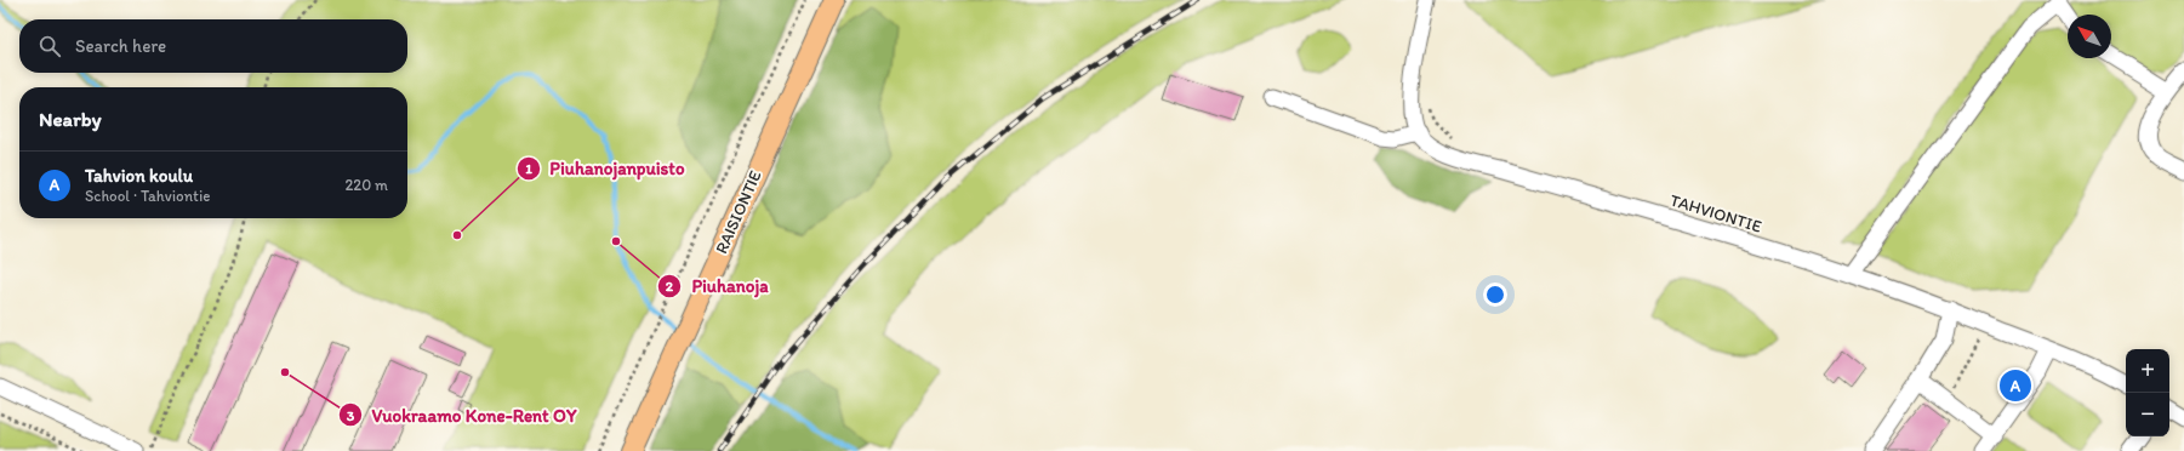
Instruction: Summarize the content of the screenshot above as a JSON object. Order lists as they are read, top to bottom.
{
  "streets": {
    "main road": ["RAISIONTIE"],
    "street": ["TAHVIONTIE"]
  },
  "places": ["Piuhanojanpuisto", "Piuhanoja", "Vuokraamo Kone-Rent OY"],
  "north": "top left",
  "page": {
    "search": "Search here",
    "heading": "Nearby",
    "list": [
      {
        "mark": "A",
        "name": "Tahvion koulu",
        "note": "School · Tahviontie",
        "value": "220 m"
      }
    ],
    "map_buttons": ["+", "−"],
    "pins": "A"
  }
}
